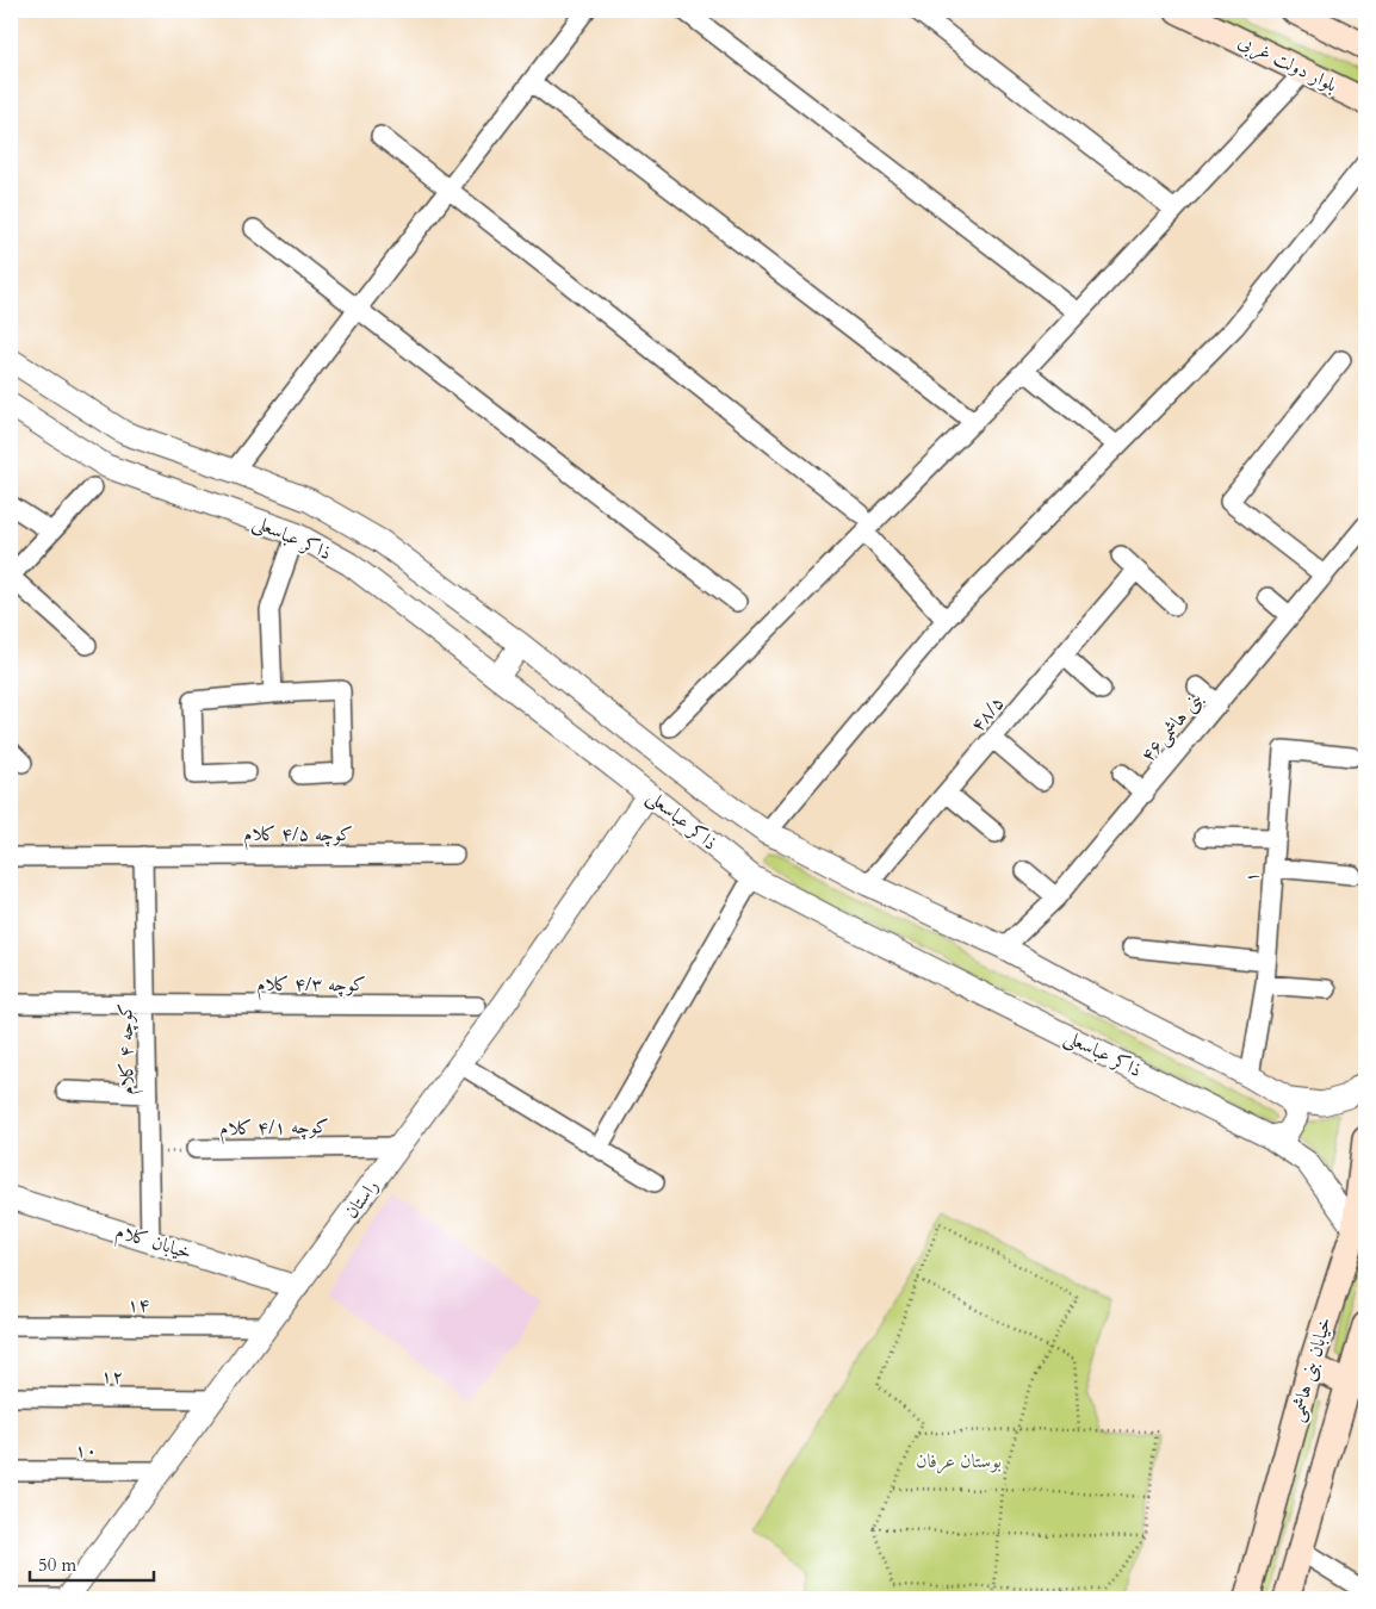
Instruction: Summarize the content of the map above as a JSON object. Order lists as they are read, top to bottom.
{
  "streets": {
    "main road": ["بلوار دولت غربی", "خیابان بنی هاشمی"],
    "street": [
      "ذاکر عباسعلی",
      "۴۸/۵",
      "بنی هاشمی۴۶",
      "کوچه ۴/۵ کلام",
      "۱",
      "کوچه ۴/۳ کلام",
      "کوچه ۴ کلام",
      "کوچه ۴/۱ کلام",
      "راستان",
      "خیابان کلام",
      "۱۴",
      "۱۲",
      "۱۰"
    ]
  },
  "crossings": [
    ["ذاکر عباسعلی", "۴۸/۵"],
    ["ذاکر عباسعلی", "بنی هاشمی۴۶"],
    ["ذاکر عباسعلی", "۱"],
    ["ذاکر عباسعلی", "راستان"],
    ["ذاکر عباسعلی", "خیابان بنی هاشمی"],
    ["کوچه ۴/۵ کلام", "کوچه ۴ کلام"],
    ["کوچه ۴/۳ کلام", "کوچه ۴ کلام"],
    ["کوچه ۴ کلام", "کوچه ۴/۱ کلام"],
    ["کوچه ۴ کلام", "خیابان کلام"],
    ["کوچه ۴/۱ کلام", "راستان"],
    ["راستان", "خیابان کلام"],
    ["راستان", "۱۴"],
    ["راستان", "۱۲"],
    ["راستان", "۱۰"]
  ],
  "parks": ["بوستان عرفان"],
  "scale_bar": "50 m"
}
